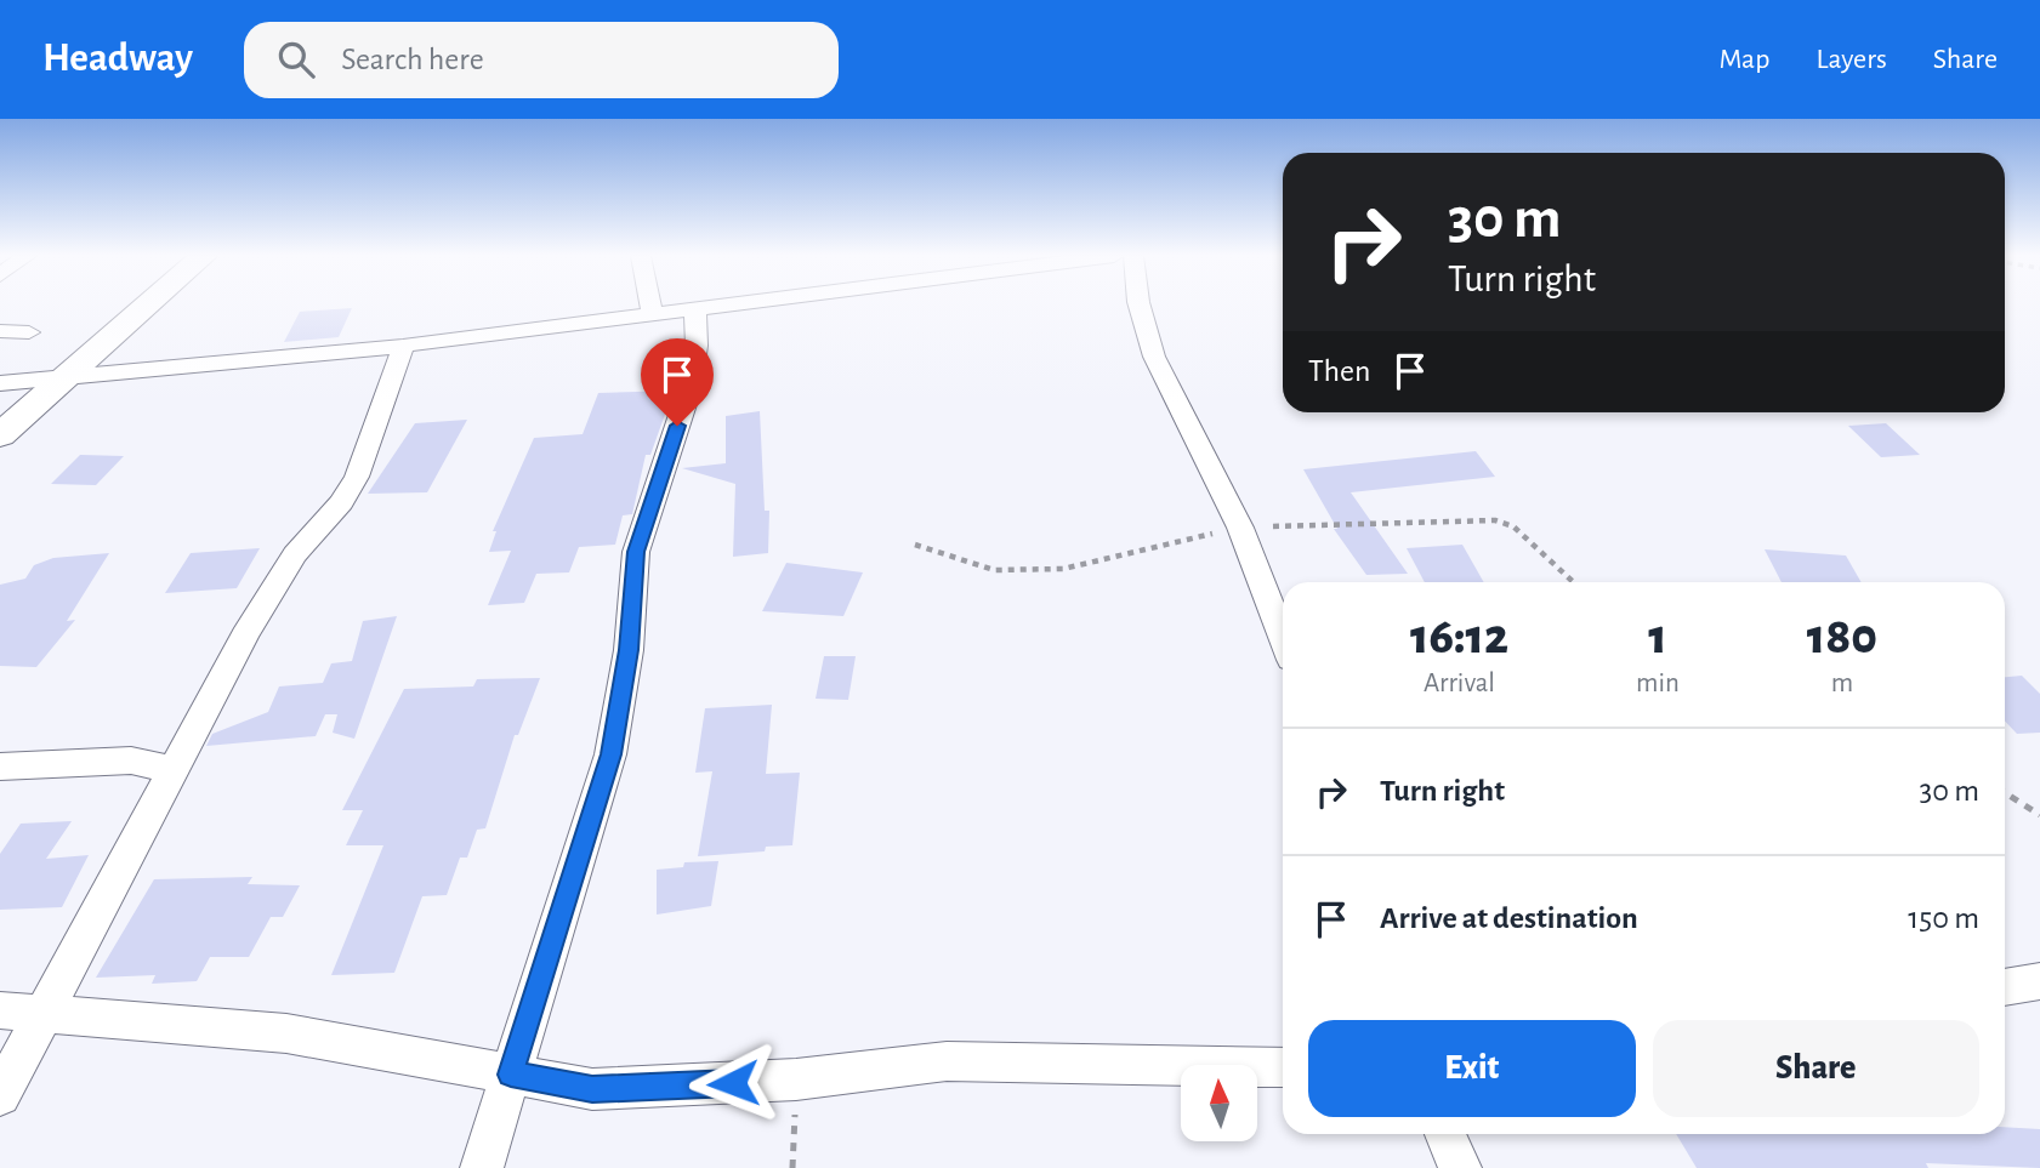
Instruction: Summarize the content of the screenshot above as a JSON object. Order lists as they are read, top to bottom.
{
  "north": "top",
  "page": {
    "header": "Headway",
    "search": "Search here",
    "nav": ["Map", "Layers", "Share"],
    "turn": ["30 m", "Turn right"],
    "then": "Then",
    "eta": [
      "16:12",
      "Arrival",
      "1",
      "min",
      "180",
      "m"
    ],
    "list": [
      {
        "name": "Turn right",
        "value": "30 m"
      },
      {
        "name": "Arrive at destination",
        "value": "150 m"
      }
    ],
    "buttons": ["Exit", "Share"]
  }
}
